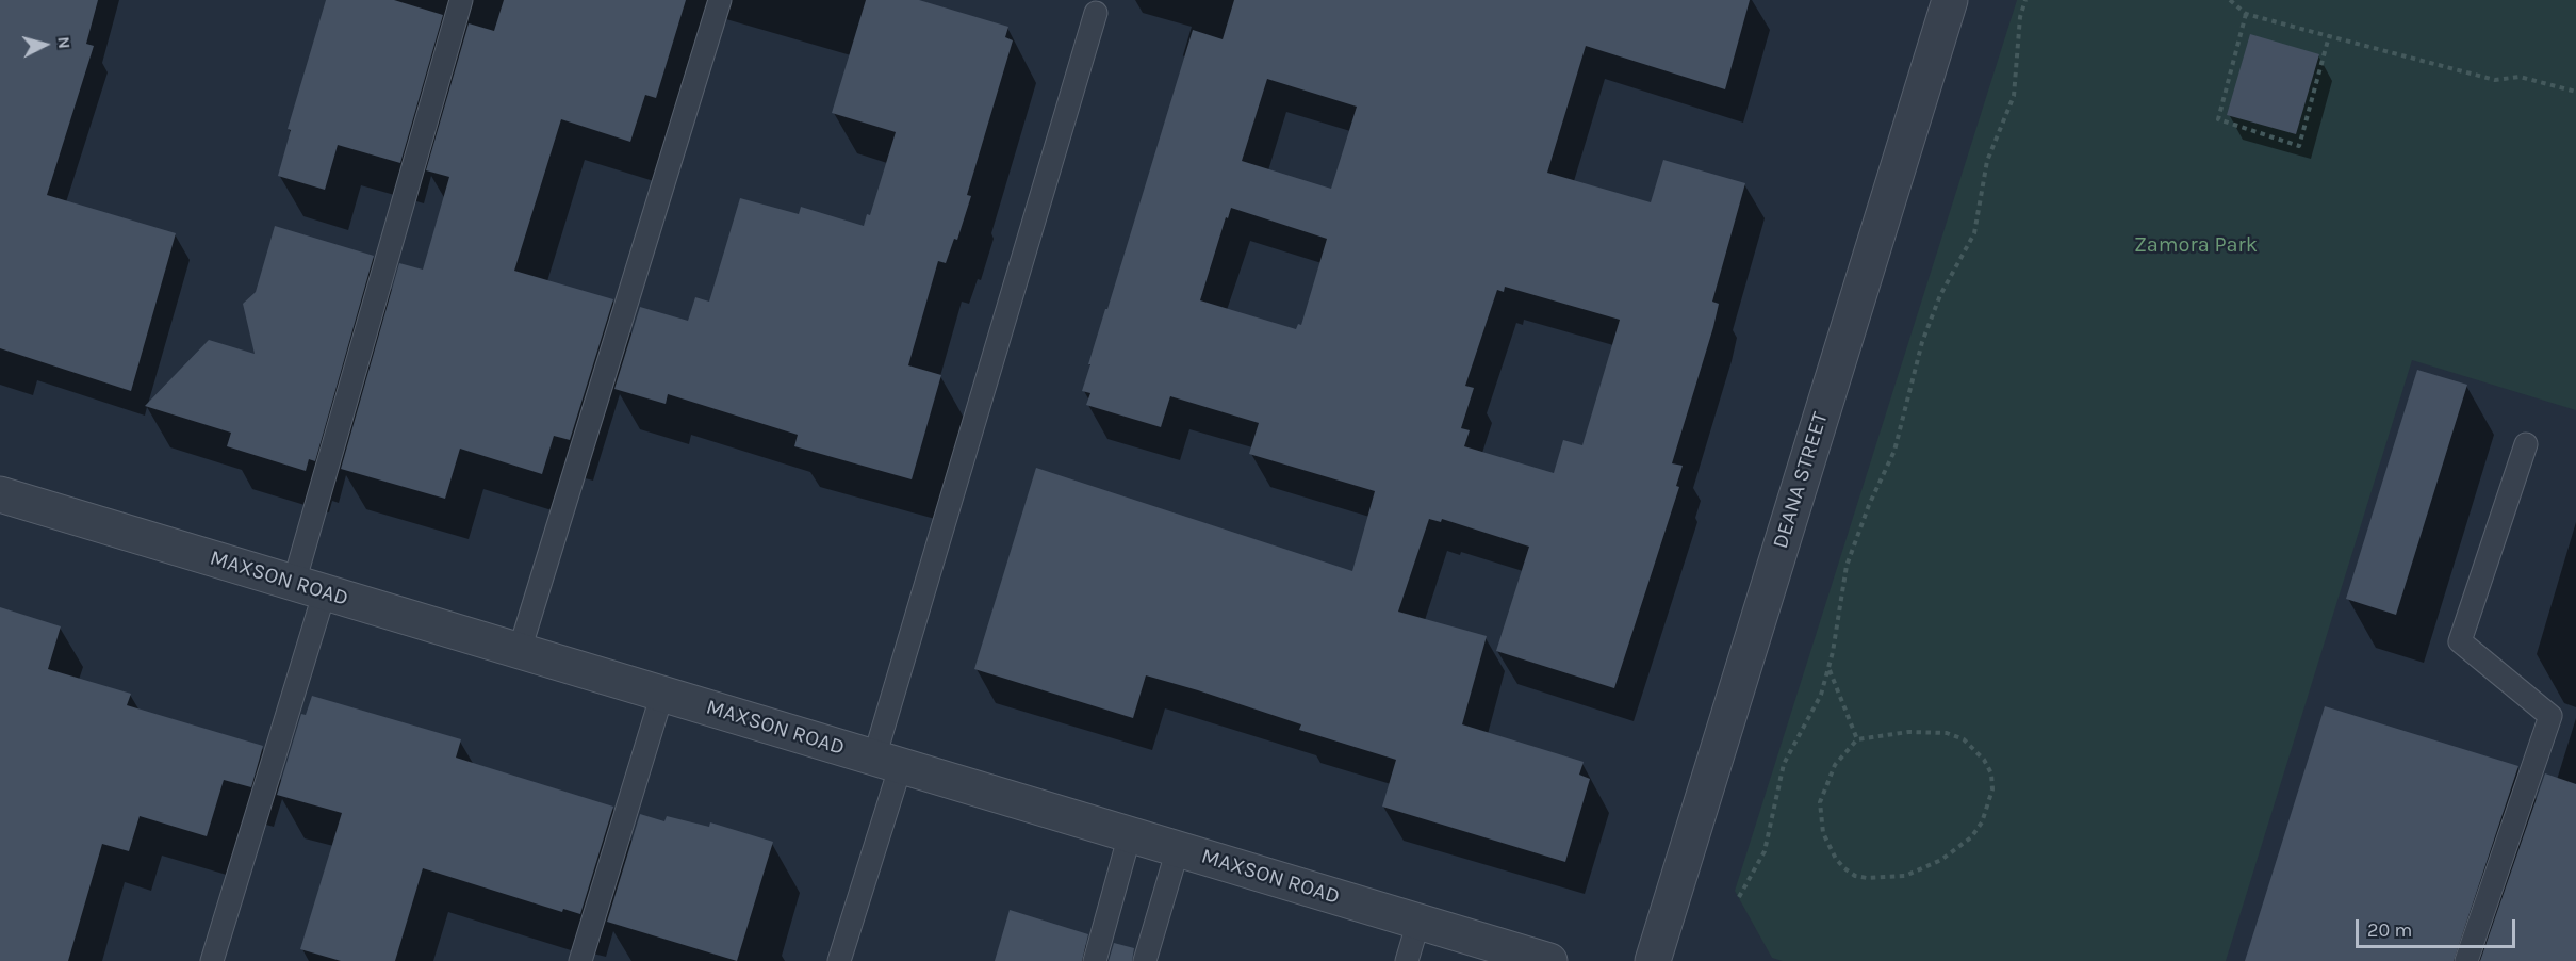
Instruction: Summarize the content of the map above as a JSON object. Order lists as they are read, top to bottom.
{
  "streets": {
    "street": ["DEANA STREET", "MAXSON ROAD"]
  },
  "parks": ["Zamora Park"],
  "scale_bar": "20 m",
  "north": "right"
}
